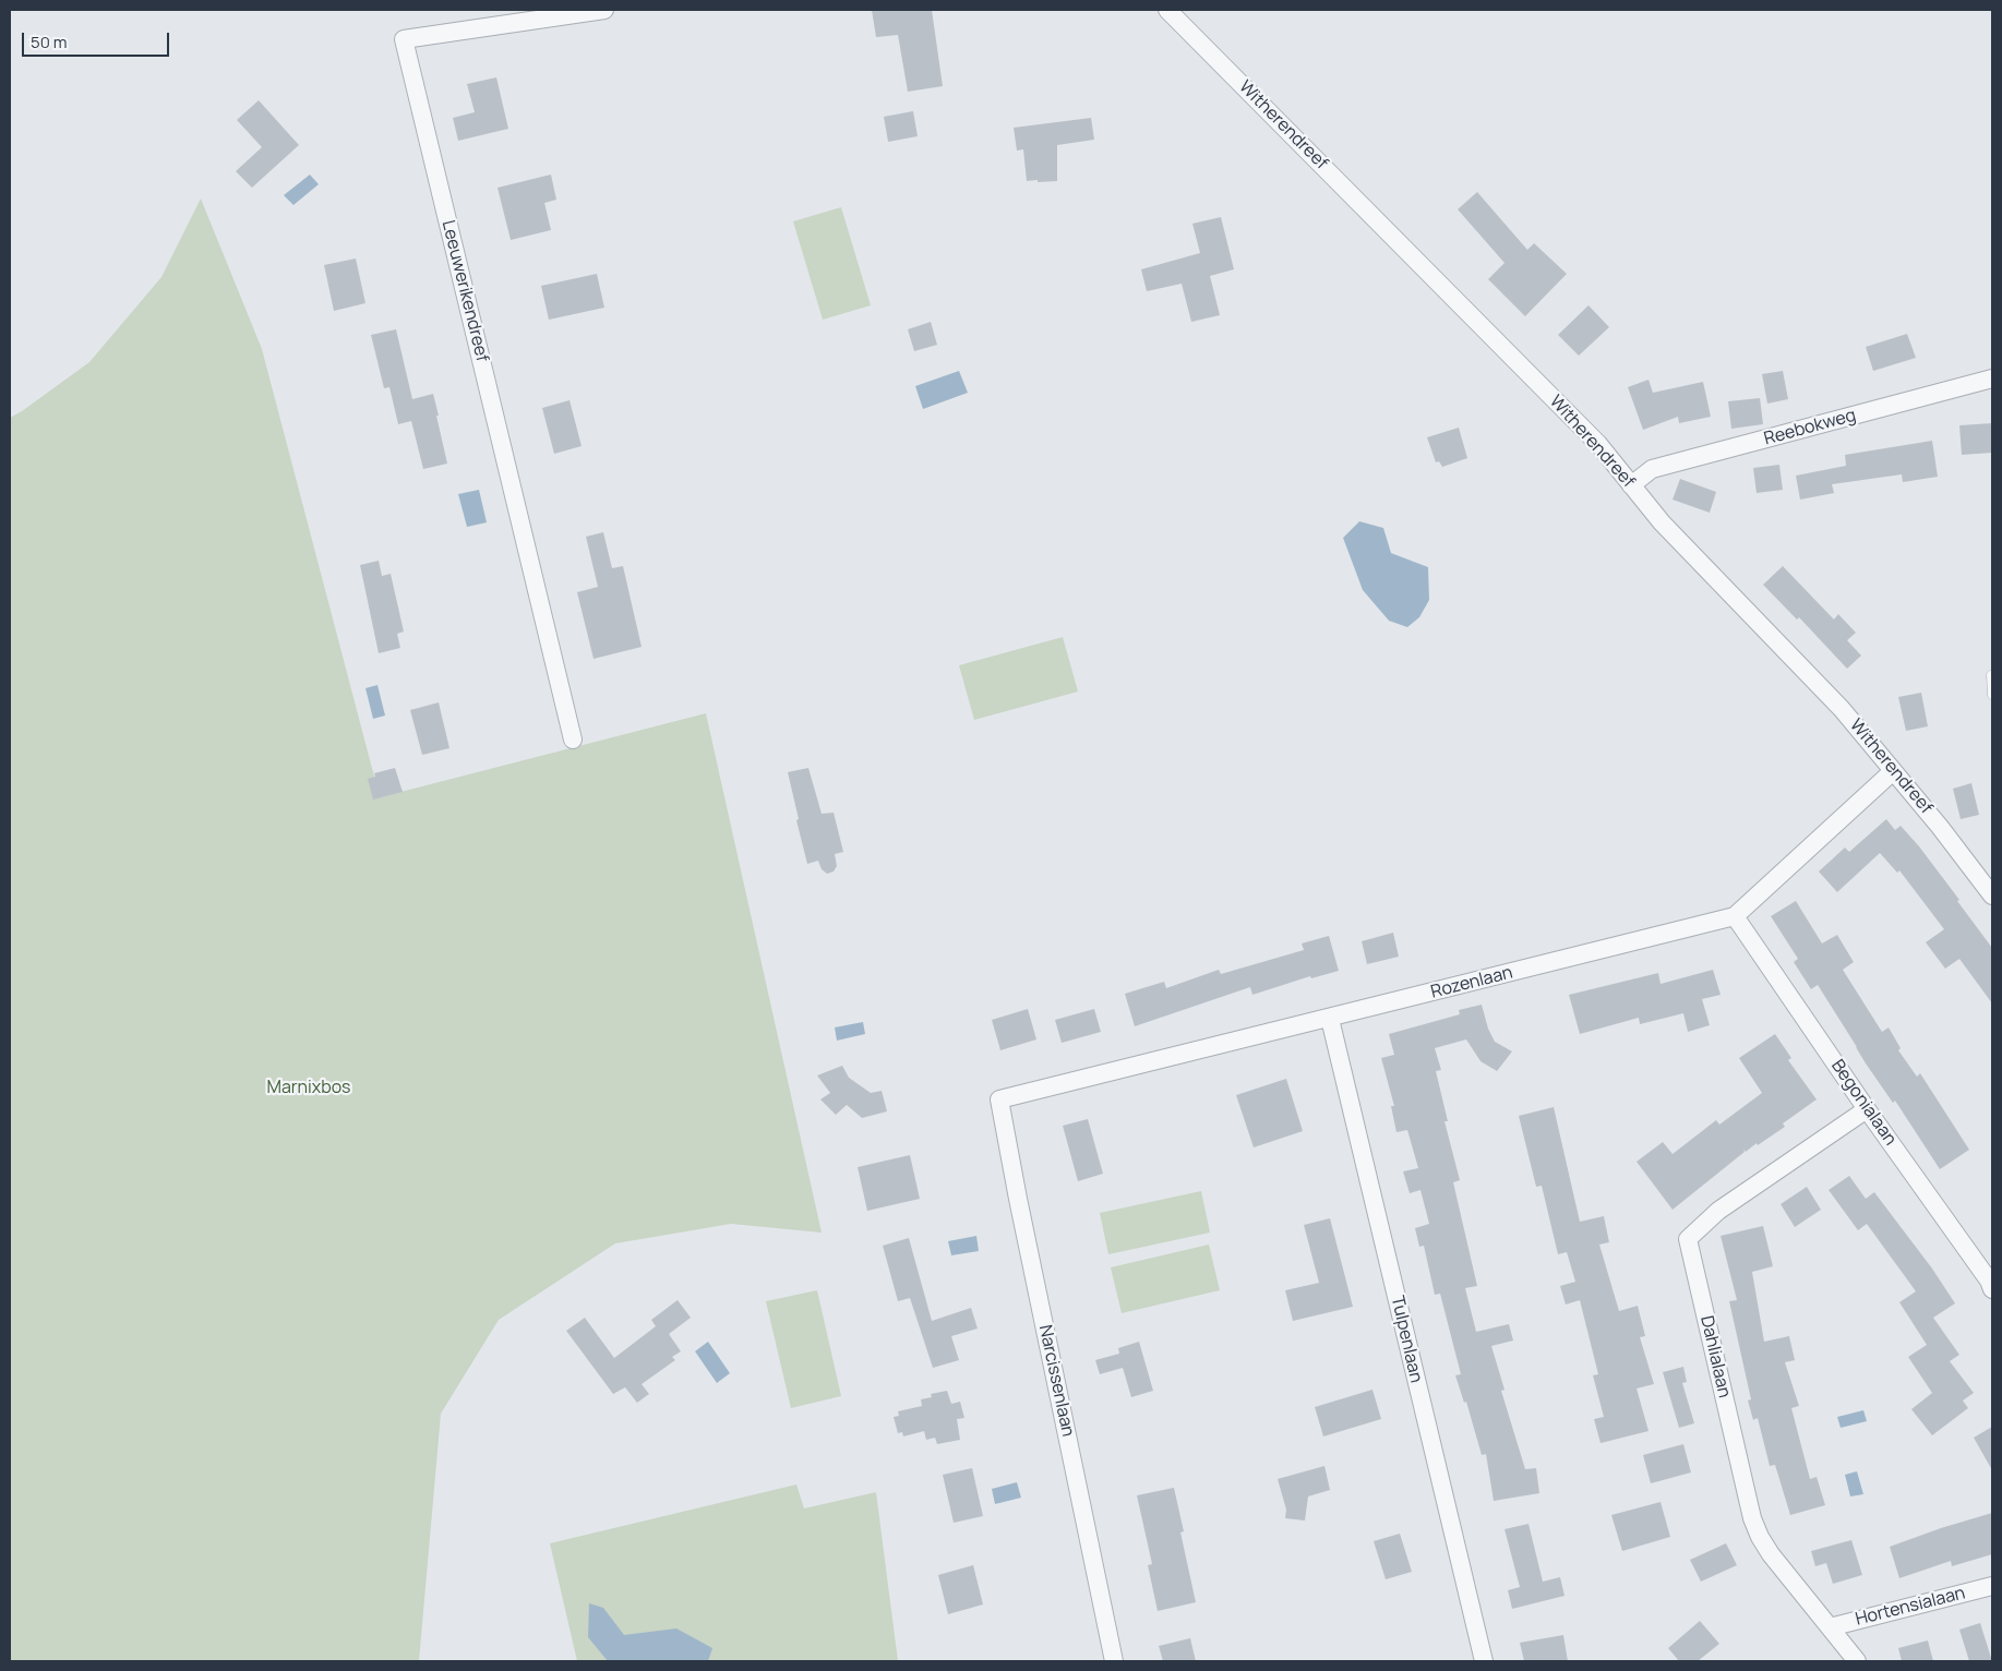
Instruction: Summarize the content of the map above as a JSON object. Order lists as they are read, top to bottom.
{
  "streets": {
    "street": [
      "Witherendreef",
      "Leeuwerikendreef",
      "Reebokweg",
      "Rozenlaan",
      "Begonialaan",
      "Tulpenlaan",
      "Dahlialaan",
      "Narcissenlaan",
      "Hortensialaan"
    ]
  },
  "crossings": [
    ["Witherendreef", "Reebokweg"],
    ["Witherendreef", "Rozenlaan"],
    ["Rozenlaan", "Begonialaan"],
    ["Rozenlaan", "Tulpenlaan"],
    ["Rozenlaan", "Narcissenlaan"],
    ["Begonialaan", "Dahlialaan"],
    ["Dahlialaan", "Hortensialaan"]
  ],
  "parks": ["Marnixbos"],
  "scale_bar": "50 m"
}
